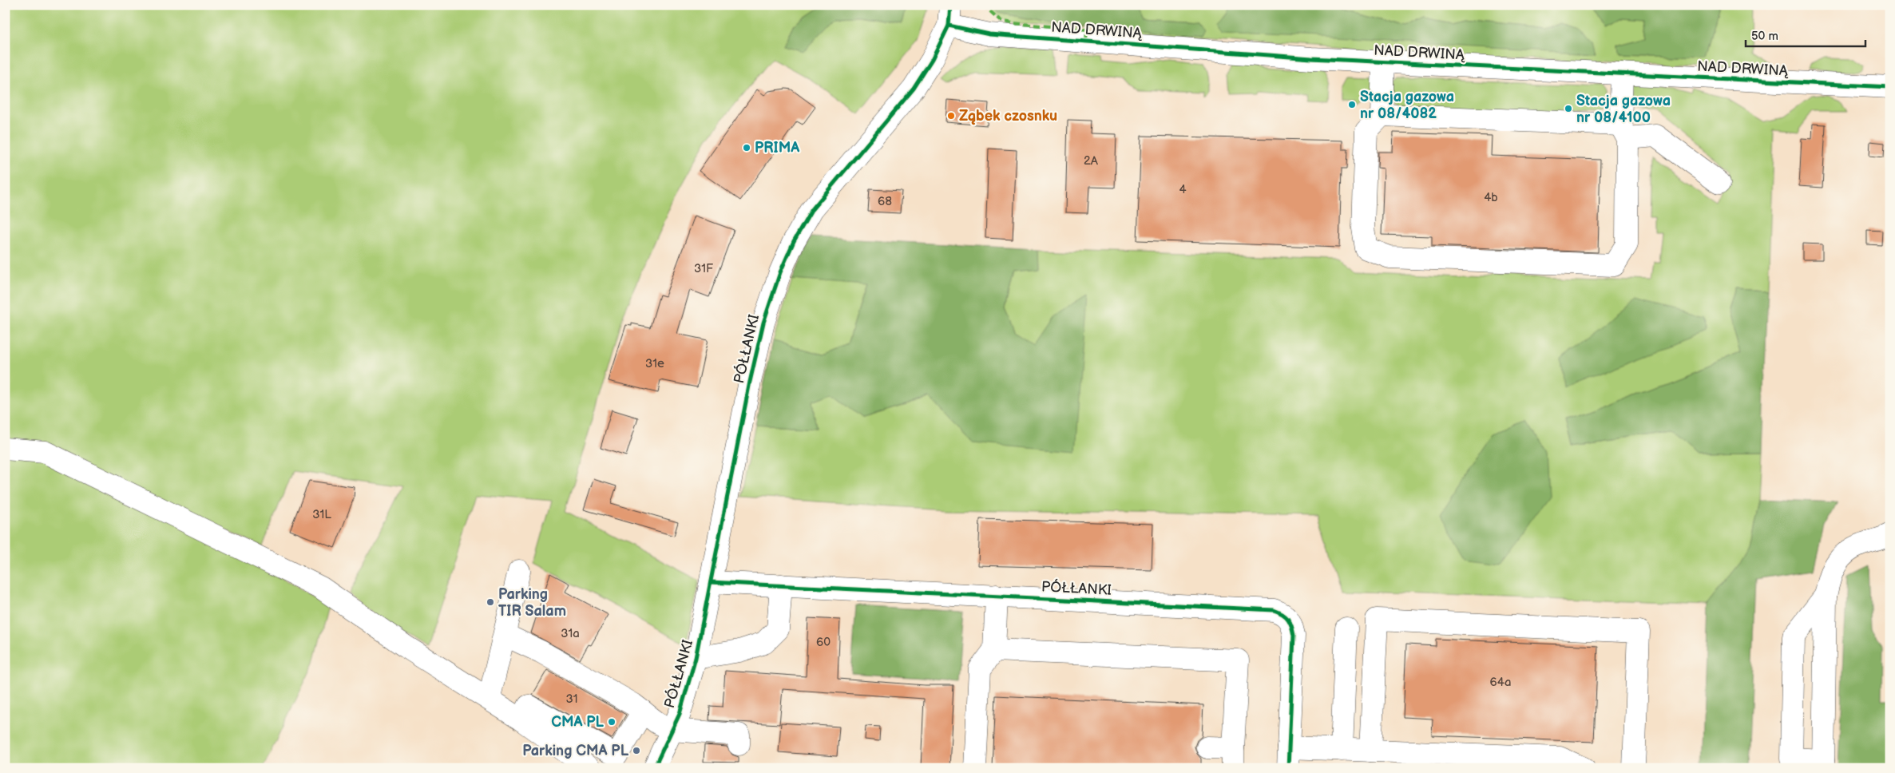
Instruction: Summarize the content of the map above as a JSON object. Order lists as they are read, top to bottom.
{
  "streets": {
    "street": ["NAD DRWINĄ", "PÓŁŁANKI"]
  },
  "crossings": [
    ["NAD DRWINĄ", "PÓŁŁANKI"]
  ],
  "places": [
    "Stacja gazowa nr 08/4082",
    "Stacja gazowa nr 08/4100",
    "Ząbek czosnku",
    "PRIMA",
    "Parking TIR Salam",
    "CMA PL",
    "Parking CMA PL"
  ],
  "house_numbers": [
    "2A",
    "4",
    "4b",
    "68",
    "31F",
    "31e",
    "31L",
    "31a",
    "60",
    "64a",
    "31"
  ],
  "scale_bar": "50 m"
}
